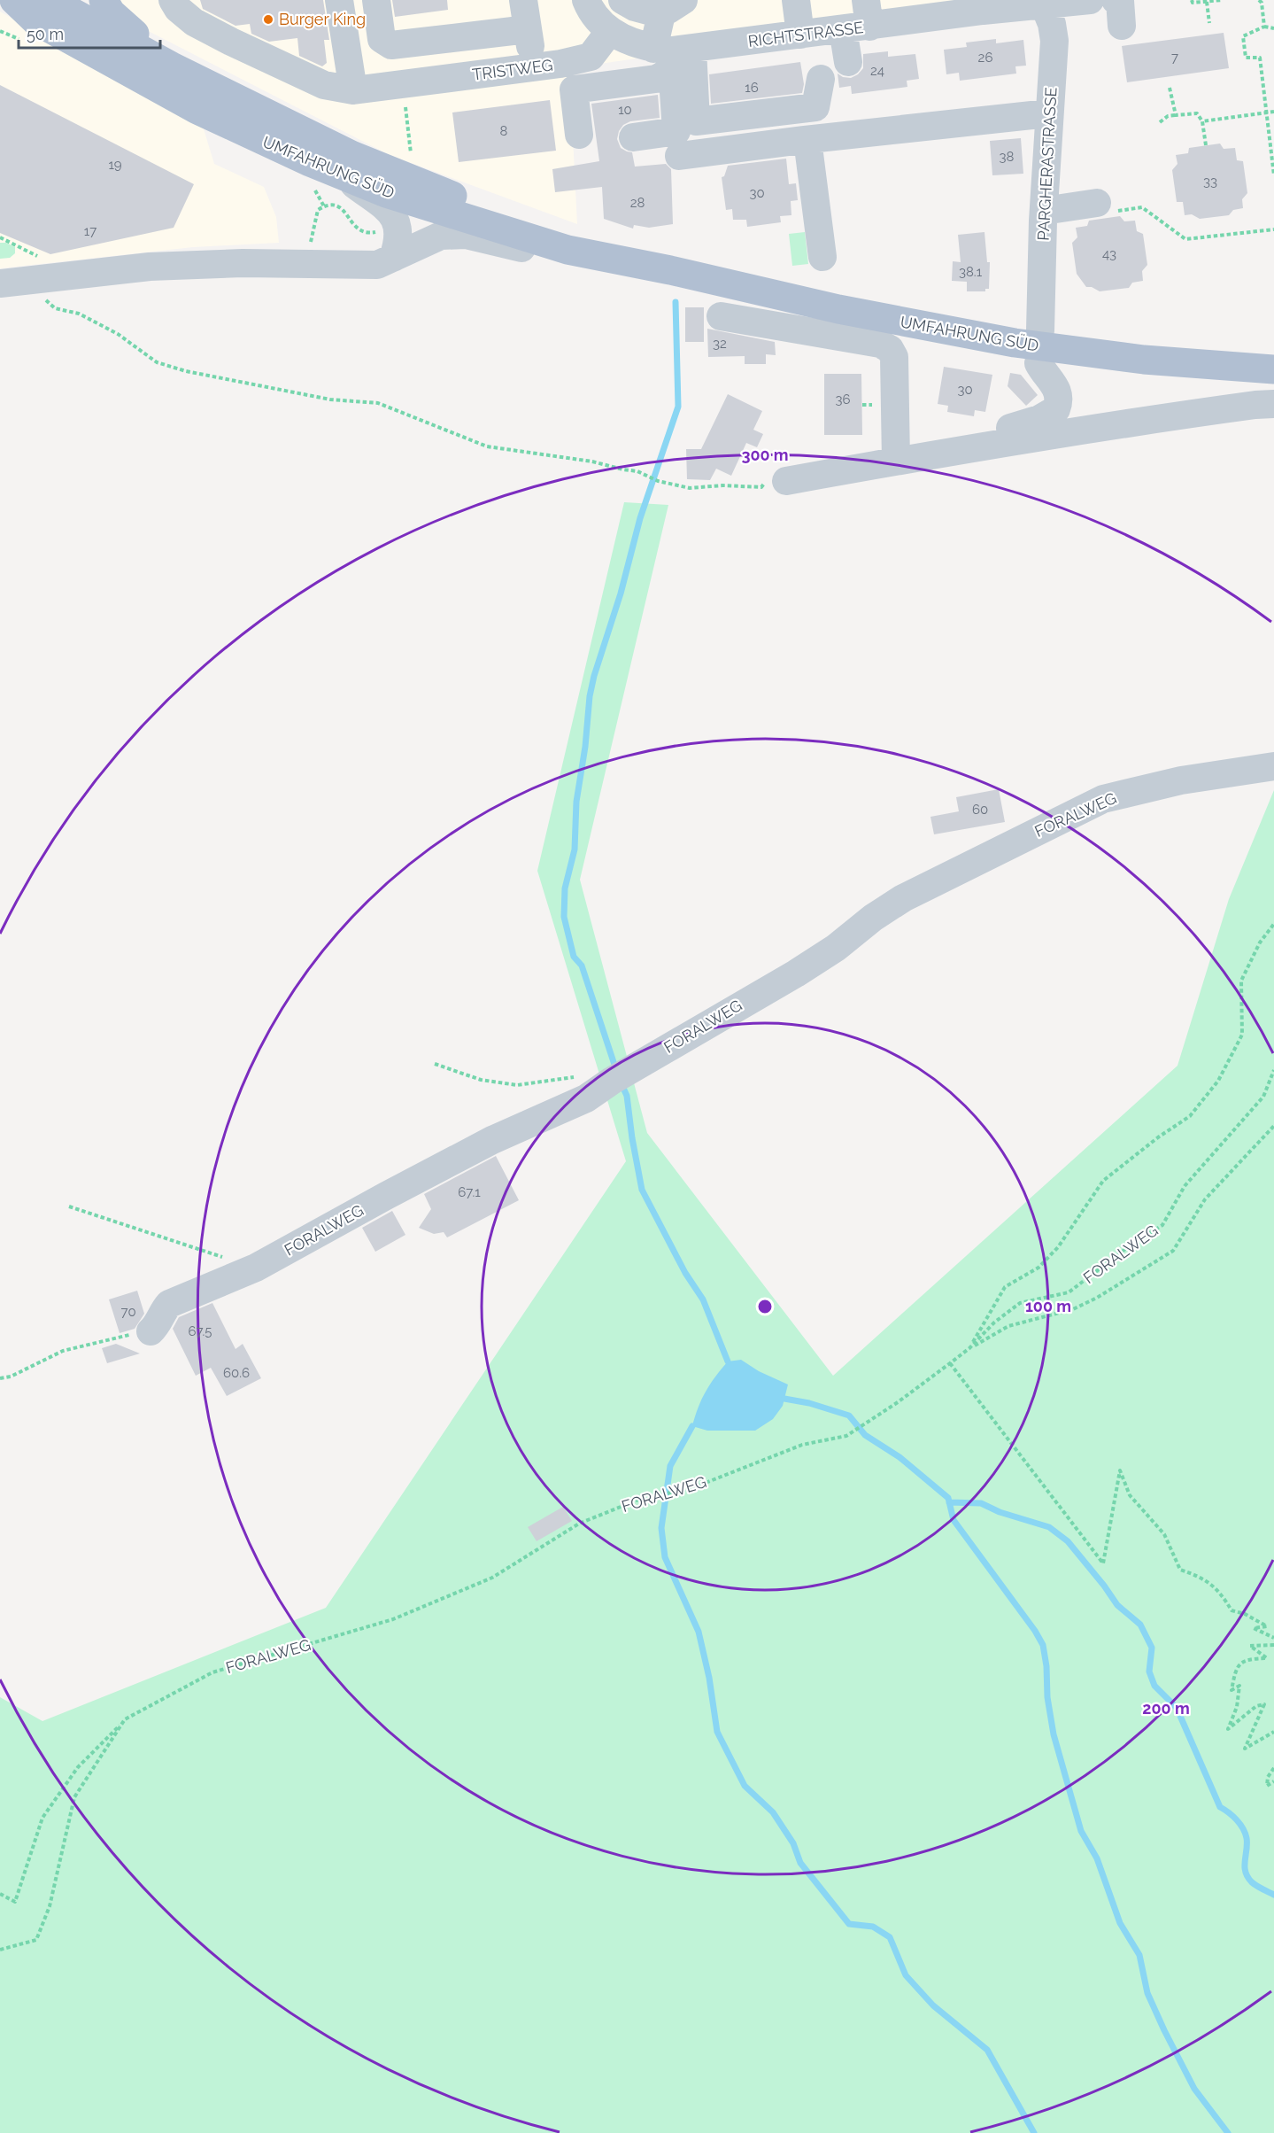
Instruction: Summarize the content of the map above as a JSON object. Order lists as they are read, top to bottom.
{
  "streets": {
    "main road": ["UMFAHRUNG SÜD"],
    "street": [
      "RICHTSTRASSE",
      "TRISTWEG",
      "PARGHERASTRASSE",
      "FORALWEG"
    ]
  },
  "crossings": [
    ["RICHTSTRASSE", "TRISTWEG"],
    ["RICHTSTRASSE", "PARGHERASTRASSE"]
  ],
  "places": ["Burger King"],
  "house_numbers": [
    "26",
    "7",
    "24",
    "16",
    "10",
    "8",
    "38",
    "19",
    "33",
    "30",
    "28",
    "17",
    "43",
    "38.1",
    "32",
    "30",
    "36",
    "60",
    "67.1",
    "70",
    "67.5",
    "60.6"
  ],
  "scale_bar": "50 m",
  "rings": ["300 m", "100 m", "200 m"]
}
